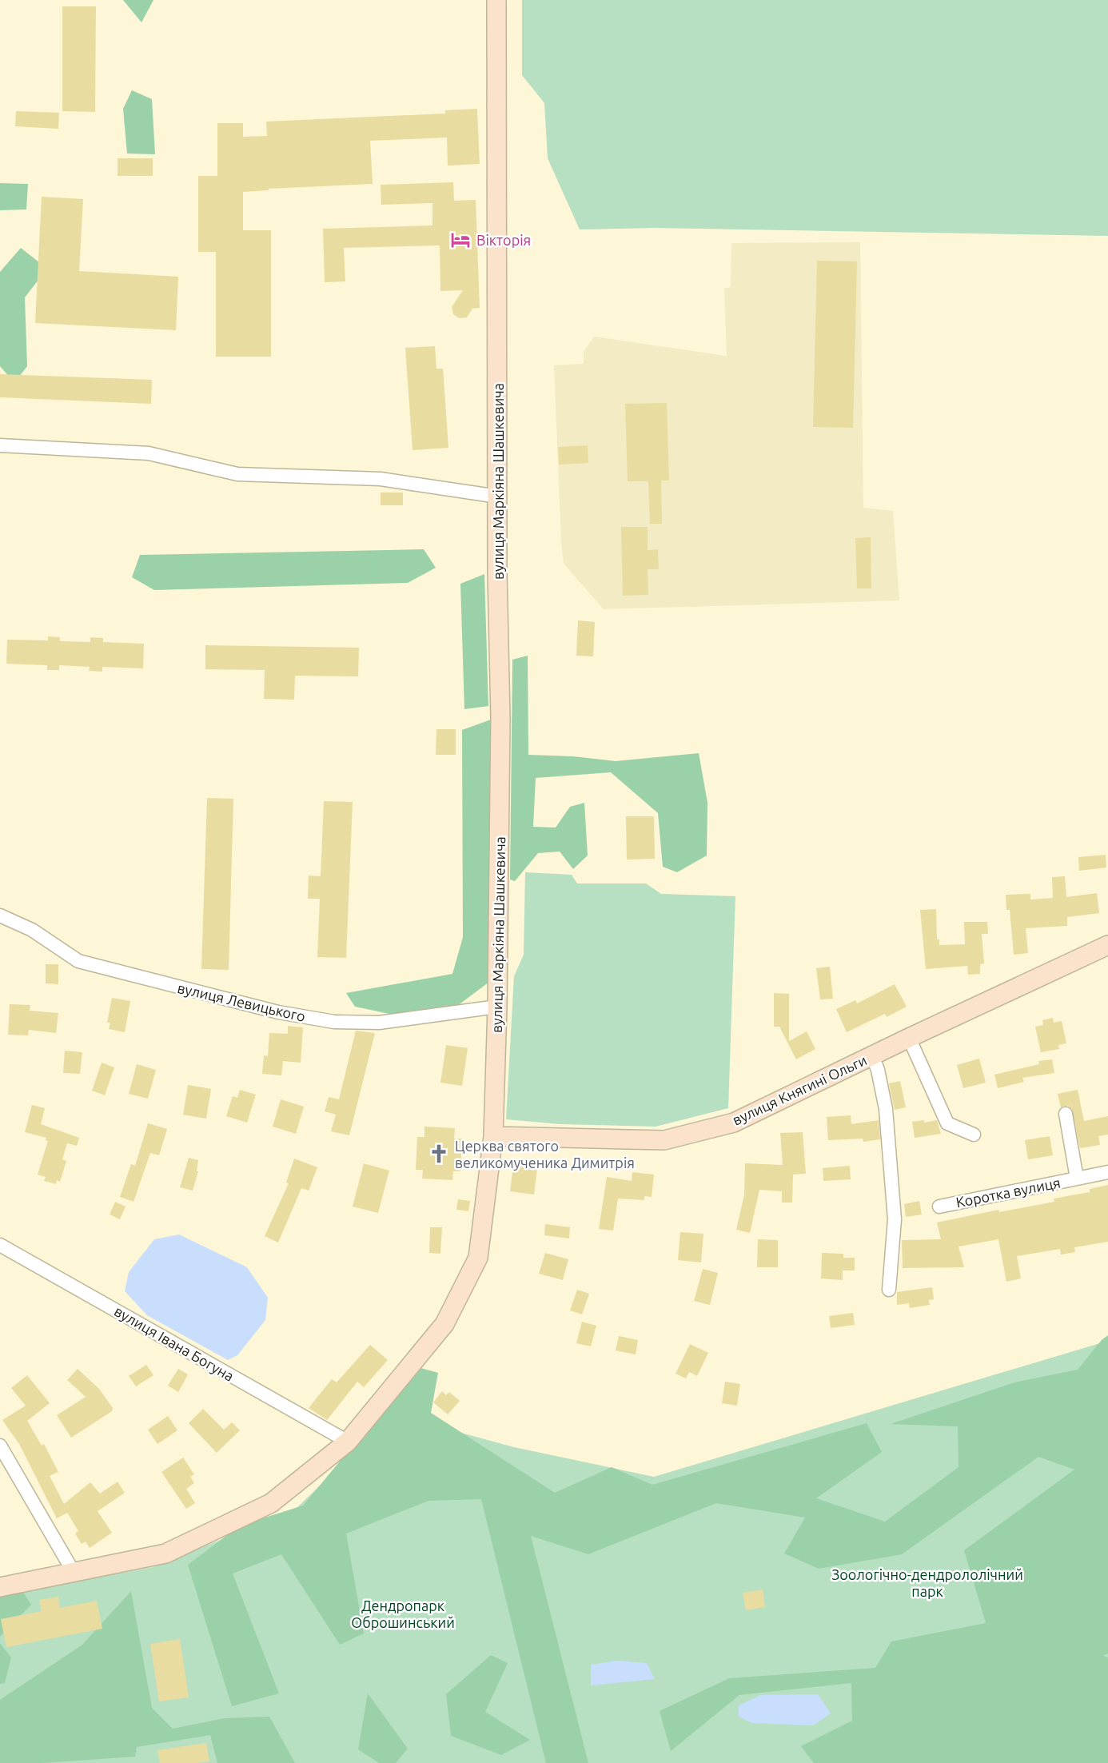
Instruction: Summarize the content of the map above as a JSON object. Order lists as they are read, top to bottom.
{
  "streets": {
    "street": [
      "вулиця Маркіяна Шашкевича",
      "вулиця Левицького",
      "вулиця Княгині Ольги",
      "Коротка вулиця",
      "вулиця Івана Богуна"
    ]
  },
  "crossings": [
    ["вулиця Маркіяна Шашкевича", "вулиця Левицького"],
    ["вулиця Маркіяна Шашкевича", "вулиця Княгині Ольги"],
    ["вулиця Маркіяна Шашкевича", "вулиця Івана Богуна"]
  ],
  "parks": ["Зоологічно-дендрололічний парк", "Дендропарк Оброшинський"],
  "places": {
    "hotel": ["Вікторія"],
    "church": ["Церква святого великомученика Димитрія"]
  }
}
